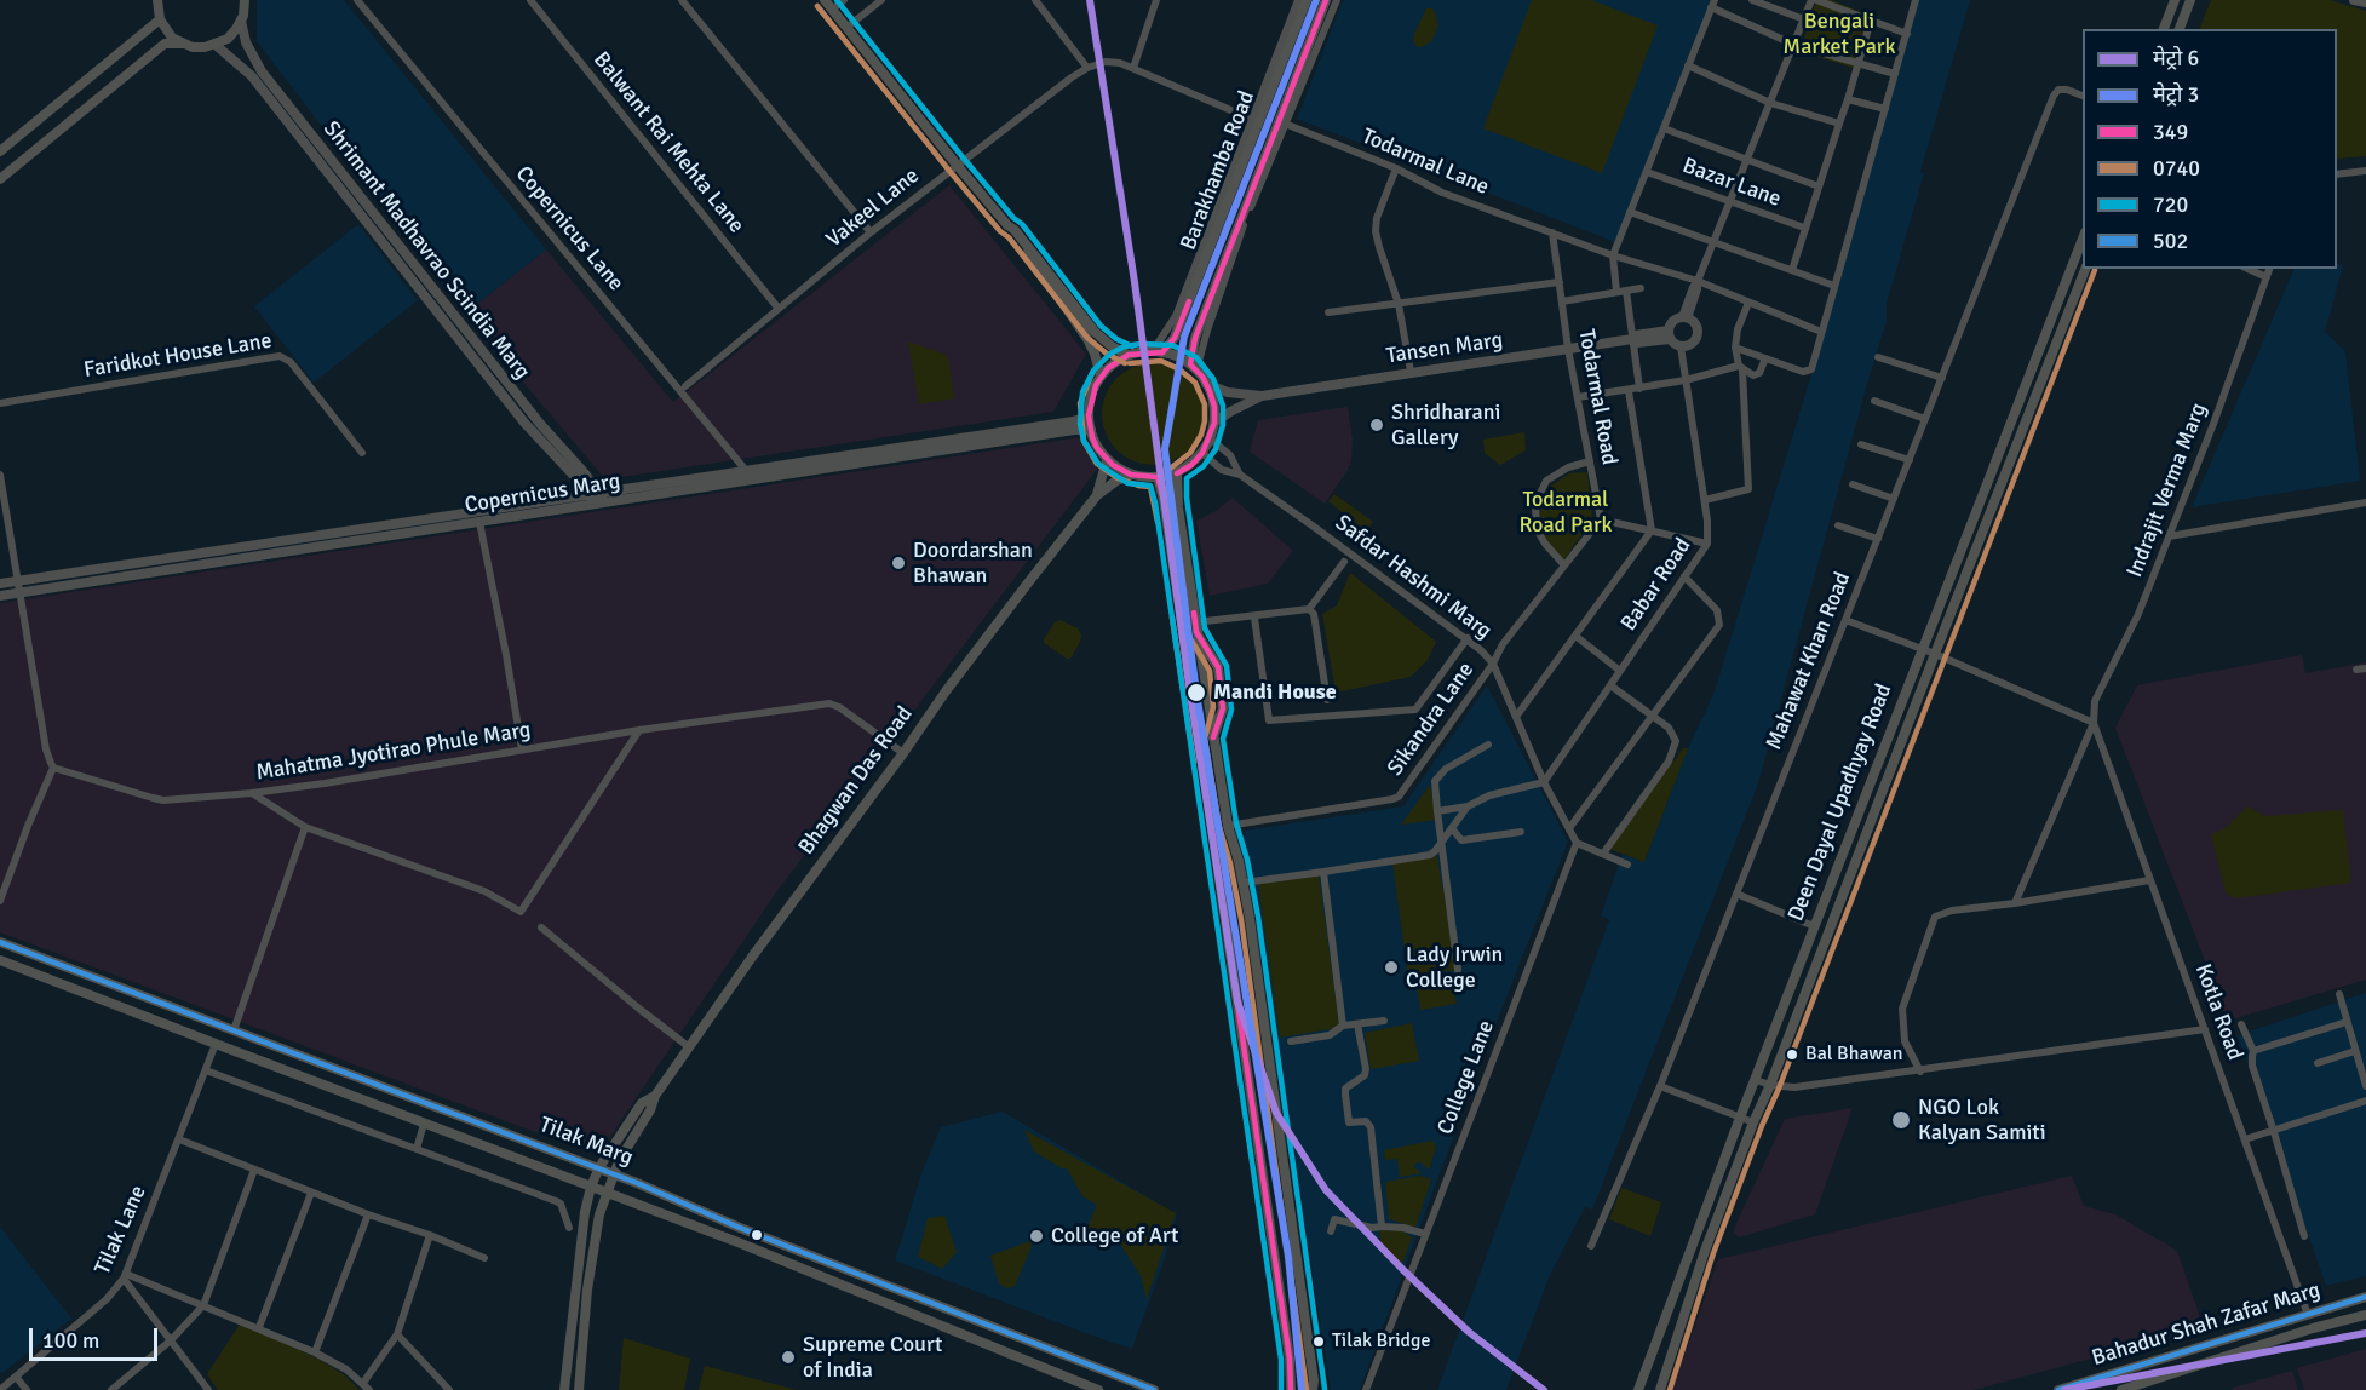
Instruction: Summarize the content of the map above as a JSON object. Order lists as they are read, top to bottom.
{
  "streets": {
    "main road": [
      "Barakhamba Road",
      "Bhagwan Das Road",
      "Deen Dayal Upadhyay Road",
      "Tilak Marg",
      "Bahadur Shah Zafar Marg"
    ],
    "street": [
      "Balwant Rai Mehta Lane",
      "Todarmal Lane",
      "Bazar Lane",
      "Vakeel Lane",
      "Copernicus Lane",
      "Shrimant Madhavrao Scindia Marg",
      "Tansen Marg",
      "Faridkot House Lane",
      "Todarmal Road",
      "Indrajit Verma Marg",
      "Copernicus Marg",
      "Safdar Hashmi Marg",
      "Babar Road",
      "Mahawat Khan Road",
      "Sikandra Lane",
      "Mahatma Jyotirao Phule Marg",
      "Kotla Road",
      "College Lane",
      "Tilak Lane"
    ]
  },
  "crossings": [
    ["Balwant Rai Mehta Lane", "Vakeel Lane"],
    ["Todarmal Lane", "Todarmal Road"],
    ["Barakhamba Road", "Tansen Marg"],
    ["Barakhamba Road", "Copernicus Marg"],
    ["Barakhamba Road", "Safdar Hashmi Marg"],
    ["Barakhamba Road", "Bhagwan Das Road"],
    ["Copernicus Lane", "Copernicus Marg"],
    ["Shrimant Madhavrao Scindia Marg", "Copernicus Marg"],
    ["Tansen Marg", "Todarmal Road"],
    ["Tansen Marg", "Copernicus Marg"],
    ["Tansen Marg", "Safdar Hashmi Marg"],
    ["Tansen Marg", "Babar Road"],
    ["Tansen Marg", "Bhagwan Das Road"],
    ["Indrajit Verma Marg", "Kotla Road"],
    ["Copernicus Marg", "Safdar Hashmi Marg"],
    ["Copernicus Marg", "Bhagwan Das Road"],
    ["Safdar Hashmi Marg", "Babar Road"],
    ["Safdar Hashmi Marg", "Sikandra Lane"],
    ["Safdar Hashmi Marg", "Bhagwan Das Road"],
    ["Mahatma Jyotirao Phule Marg", "Bhagwan Das Road"],
    ["Bhagwan Das Road", "Tilak Marg"],
    ["Kotla Road", "Bahadur Shah Zafar Marg"],
    ["Tilak Marg", "Tilak Lane"]
  ],
  "parks": ["Bengali Market Park", "Todarmal Road Park"],
  "places": [
    "Shridharani Gallery",
    "Doordarshan Bhawan",
    "Mandi House",
    "Lady Irwin College",
    "Bal Bhawan",
    "NGO Lok Kalyan Samiti",
    "College of Art",
    "Tilak Bridge",
    "Supreme Court of India"
  ],
  "lines": [
    "metro line 6",
    "metro line 3",
    "transit line 349",
    "transit line 720",
    "transit line 0740",
    "transit line 502"
  ],
  "legend": [
    "मेट्रो 6",
    "मेट्रो 3",
    "349",
    "0740",
    "720",
    "502"
  ],
  "scale_bar": "100 m"
}
